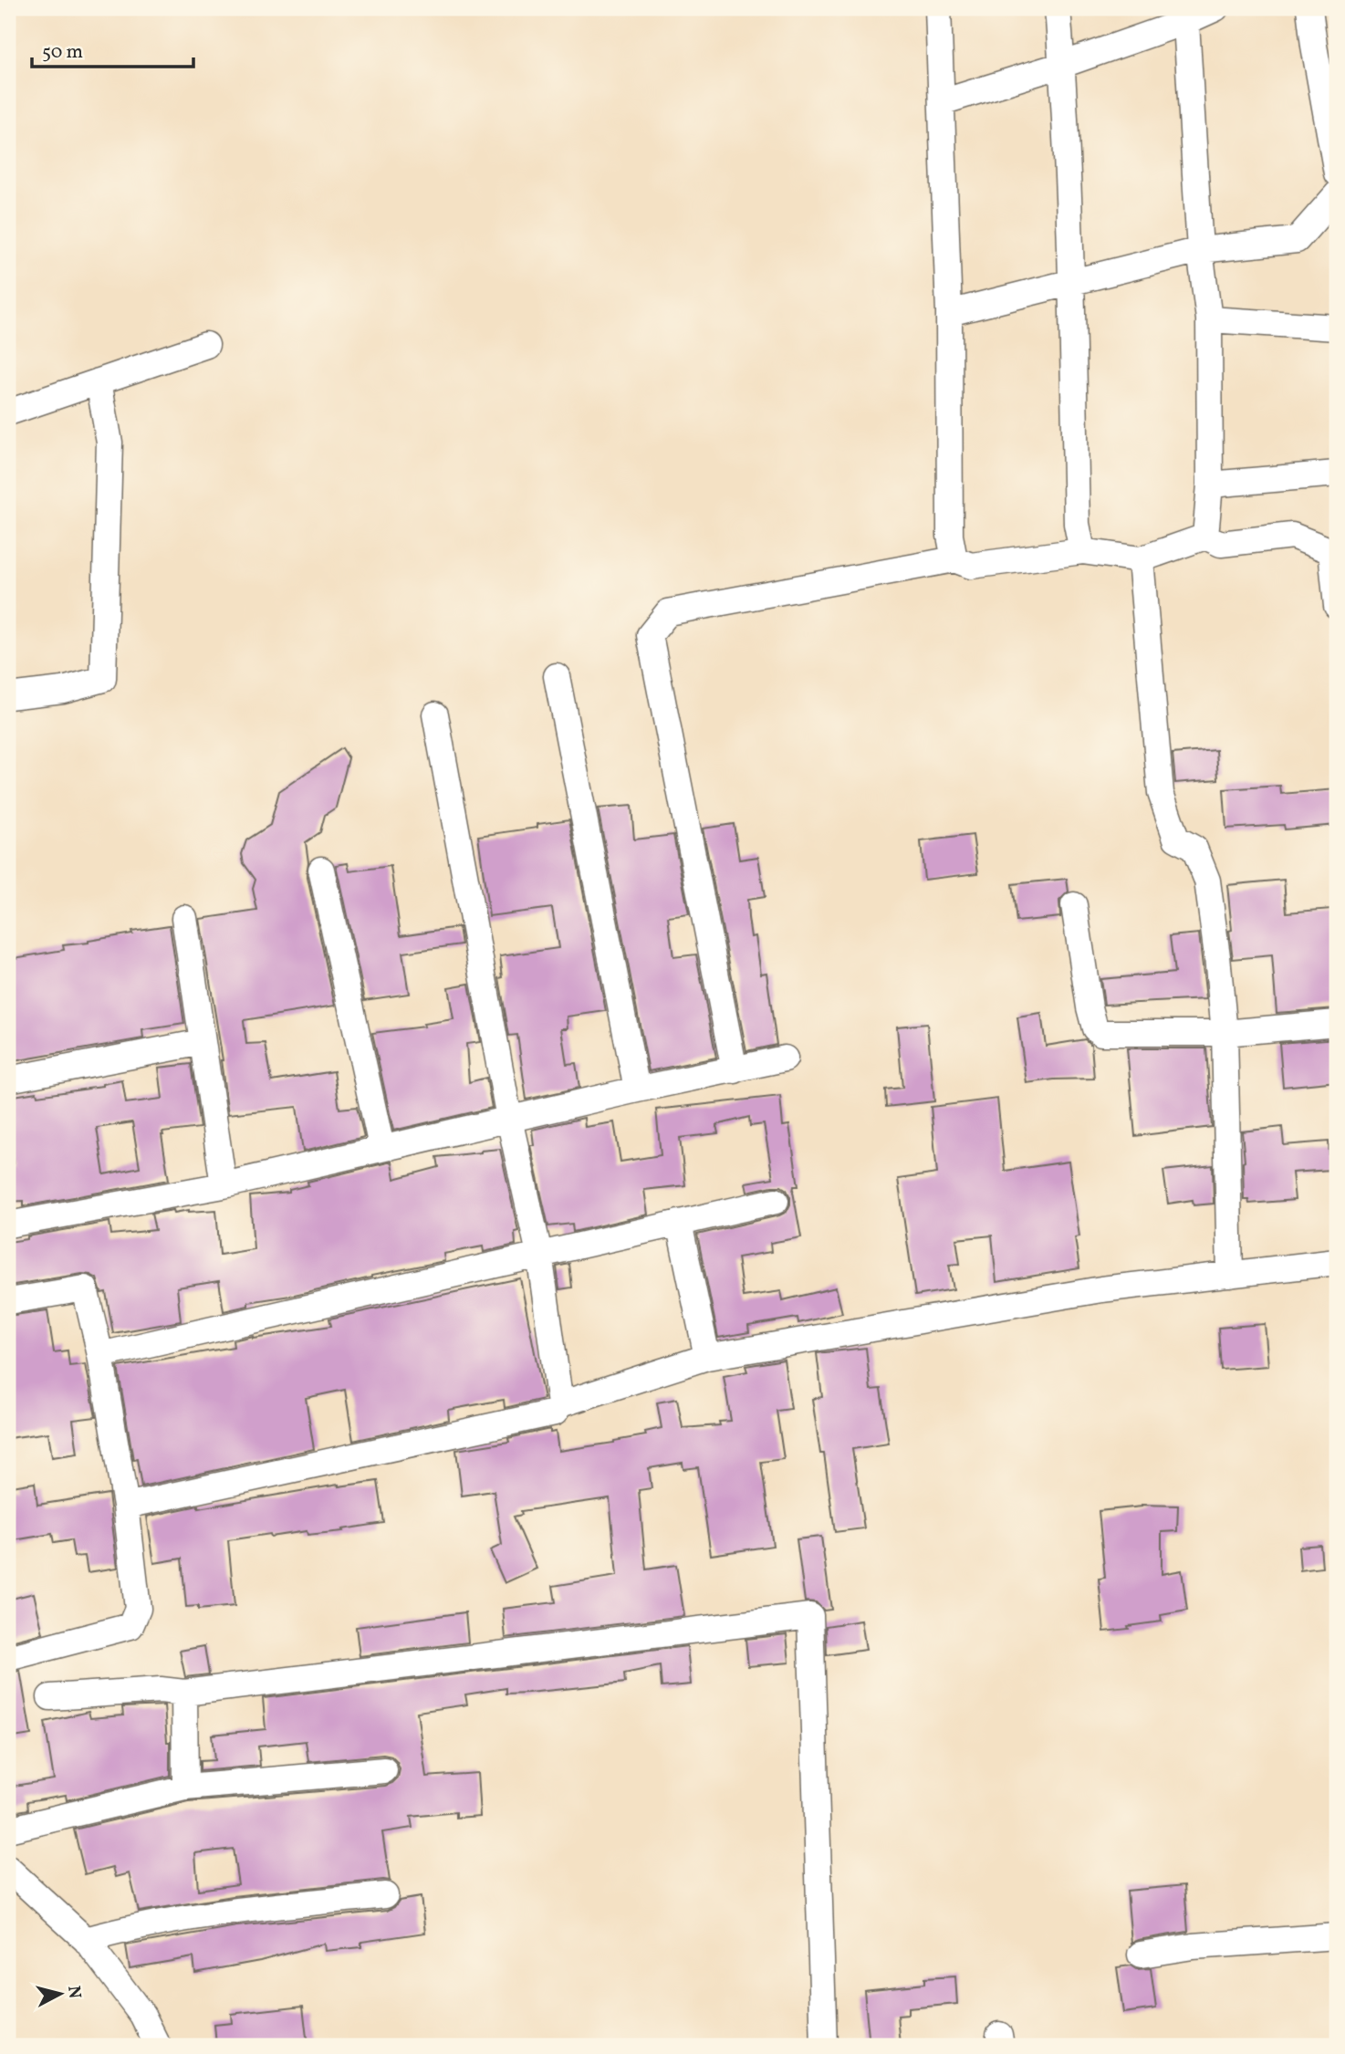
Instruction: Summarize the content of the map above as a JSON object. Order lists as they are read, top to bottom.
{
  "scale_bar": "50 m",
  "north": "right"
}
